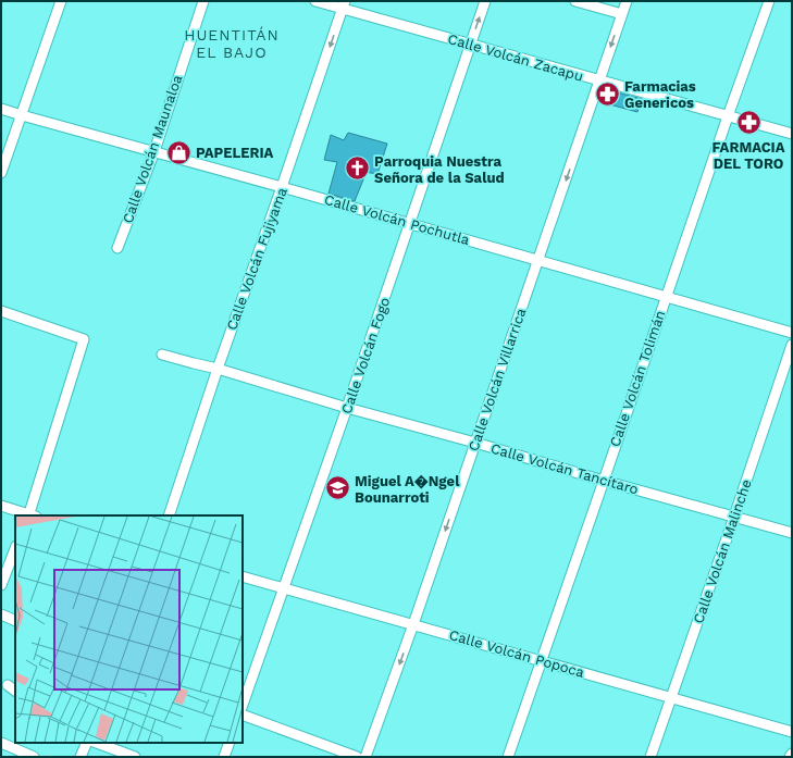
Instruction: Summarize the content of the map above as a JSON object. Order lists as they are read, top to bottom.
{
  "streets": {
    "street": [
      "Calle Volcán Zacapu",
      "Calle Volcán Maunaloa",
      "Calle Volcán Pochutla",
      "Calle Volcán Fujiyama",
      "Calle Volcán Fogo",
      "Calle Volcán Tolimán",
      "Calle Volcán Villarrica",
      "Calle Volcán Tancítaro",
      "Calle Volcán Malinche",
      "Calle Volcán Popoca"
    ]
  },
  "crossings": [
    ["Calle Volcán Zacapu", "Calle Volcán Fujiyama"],
    ["Calle Volcán Zacapu", "Calle Volcán Fogo"],
    ["Calle Volcán Zacapu", "Calle Volcán Tolimán"],
    ["Calle Volcán Zacapu", "Calle Volcán Villarrica"],
    ["Calle Volcán Maunaloa", "Calle Volcán Pochutla"],
    ["Calle Volcán Pochutla", "Calle Volcán Fujiyama"],
    ["Calle Volcán Pochutla", "Calle Volcán Fogo"],
    ["Calle Volcán Pochutla", "Calle Volcán Tolimán"],
    ["Calle Volcán Pochutla", "Calle Volcán Villarrica"],
    ["Calle Volcán Fujiyama", "Calle Volcán Tancítaro"],
    ["Calle Volcán Fogo", "Calle Volcán Tancítaro"],
    ["Calle Volcán Fogo", "Calle Volcán Popoca"],
    ["Calle Volcán Tolimán", "Calle Volcán Tancítaro"],
    ["Calle Volcán Tolimán", "Calle Volcán Popoca"],
    ["Calle Volcán Villarrica", "Calle Volcán Tancítaro"],
    ["Calle Volcán Villarrica", "Calle Volcán Popoca"],
    ["Calle Volcán Tancítaro", "Calle Volcán Malinche"],
    ["Calle Volcán Malinche", "Calle Volcán Popoca"]
  ],
  "one_way": ["Calle Volcán Fujiyama", "Calle Volcán Villarrica"],
  "districts": ["HUENTITÁN EL BAJO"],
  "places": {
    "pharmacy": ["Farmacias Genericos", "FARMACIA DEL TORO"],
    "shop": ["PAPELERIA"],
    "church": ["Parroquia Nuestra Señora de la Salud"],
    "school or university": ["Miguel A�Ngel Bounarroti"]
  }
}
